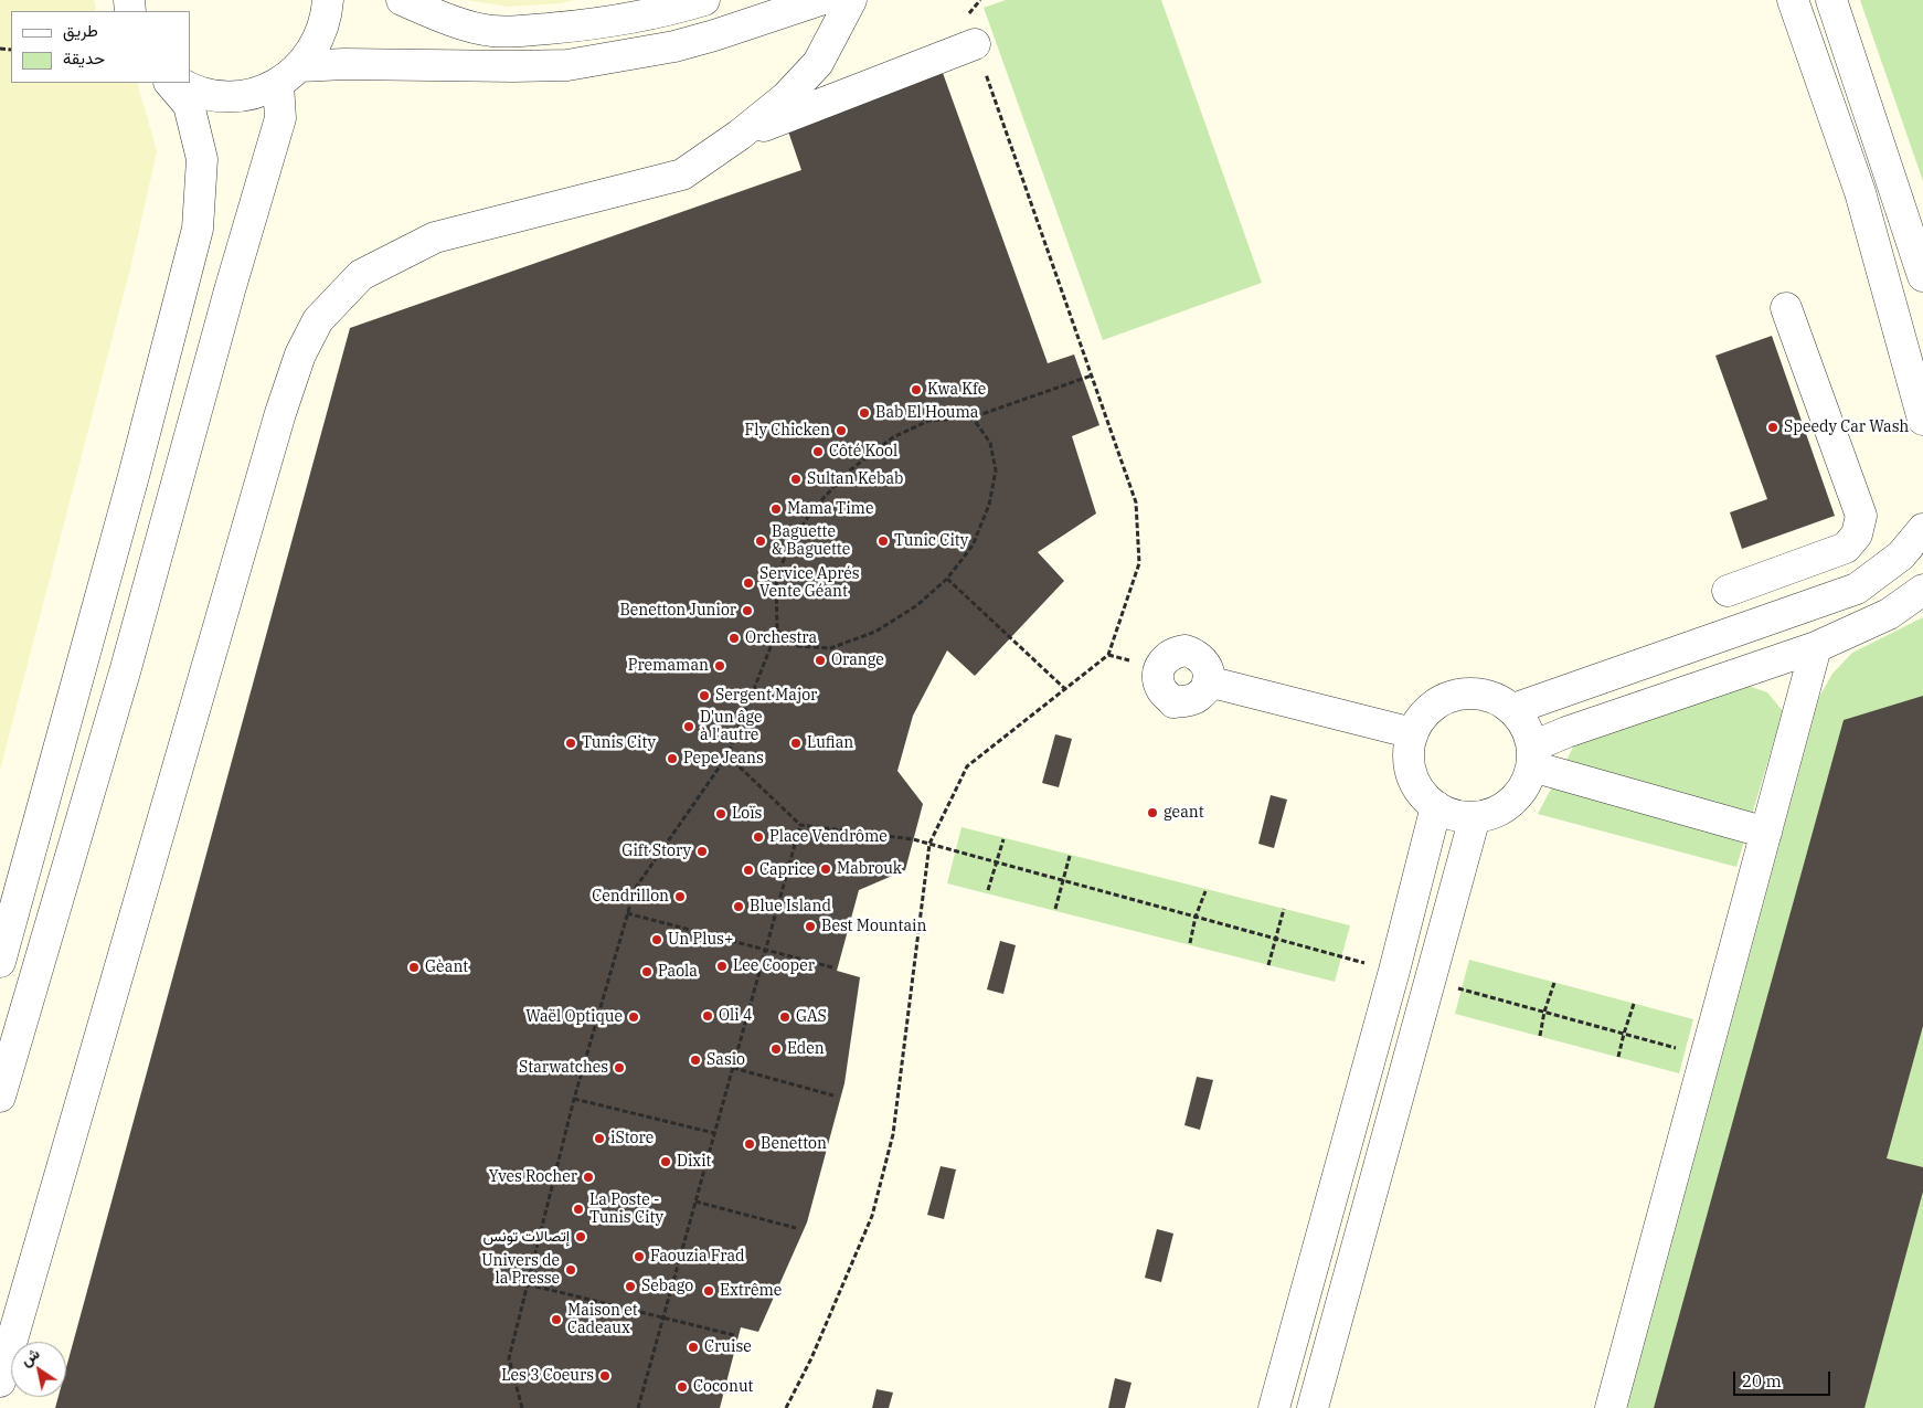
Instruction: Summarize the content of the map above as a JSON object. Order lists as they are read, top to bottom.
{
  "places": [
    "Kwa Kfe",
    "Bab El Houma",
    "Speedy Car Wash",
    "Fly Chicken",
    "Côté Kool",
    "Sultan Kebab",
    "Mama Time",
    "Baguette & Baguette",
    "Tunic City",
    "Service Aprés Vente Géant",
    "Benetton Junior",
    "Orchestra",
    "Orange",
    "Premaman",
    "Sergent Major",
    "D'un âge à l'autre",
    "Tunis City",
    "Lufian",
    "Pepe Jeans",
    "geant",
    "Loïs",
    "Place Vendrôme",
    "Gift Story",
    "Mabrouk",
    "Caprice",
    "Cendrillon",
    "Blue Island",
    "Best Mountain",
    "Un Plus+",
    "Lee Cooper",
    "Gèant",
    "Paola",
    "Oli 4",
    "Waël Optique",
    "GAS",
    "Eden",
    "Sasio",
    "Starwatches",
    "iStore",
    "Benetton",
    "Dixit",
    "Yves Rocher",
    "La Poste - Tunis City",
    "إتصالات تونس",
    "Faouzia Frad",
    "Univers de la Presse",
    "Sebago",
    "Extrême",
    "Maison et Cadeaux",
    "Cruise",
    "Les 3 Coeurs",
    "Coconut"
  ],
  "legend": ["طريق", "حديقة"],
  "scale_bar": "20 m",
  "north": "top left"
}
